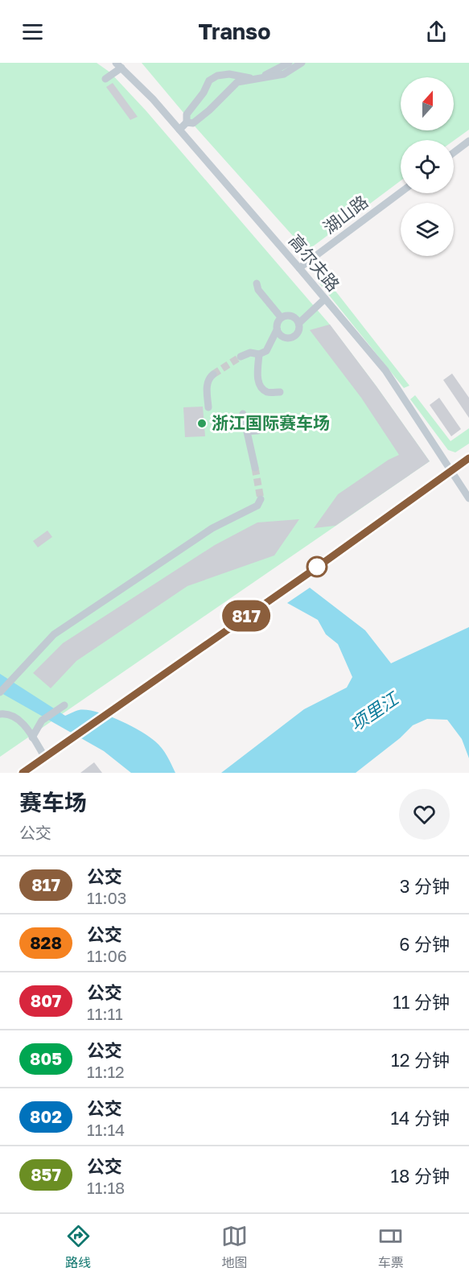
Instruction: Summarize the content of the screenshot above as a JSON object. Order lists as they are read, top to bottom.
{
  "streets": {
    "street": ["湖山路", "高尔夫路"]
  },
  "crossings": [
    ["湖山路", "高尔夫路"]
  ],
  "water": ["项里江"],
  "places": ["浙江国际赛车场"],
  "lines": ["bus line 817"],
  "north": "top",
  "page": {
    "header": "Transo",
    "on_map": "817",
    "heading": ["赛车场", "公交"],
    "list": [
      {
        "mark": "817",
        "name": "公交",
        "note": "11:03",
        "value": "3 分钟"
      },
      {
        "mark": "828",
        "name": "公交",
        "note": "11:06",
        "value": "6 分钟"
      },
      {
        "mark": "807",
        "name": "公交",
        "note": "11:11",
        "value": "11 分钟"
      },
      {
        "mark": "805",
        "name": "公交",
        "note": "11:12",
        "value": "12 分钟"
      },
      {
        "mark": "802",
        "name": "公交",
        "note": "11:14",
        "value": "14 分钟"
      },
      {
        "mark": "857",
        "name": "公交",
        "note": "11:18",
        "value": "18 分钟"
      }
    ],
    "tabs": ["路线", "地图", "车票"]
  }
}
